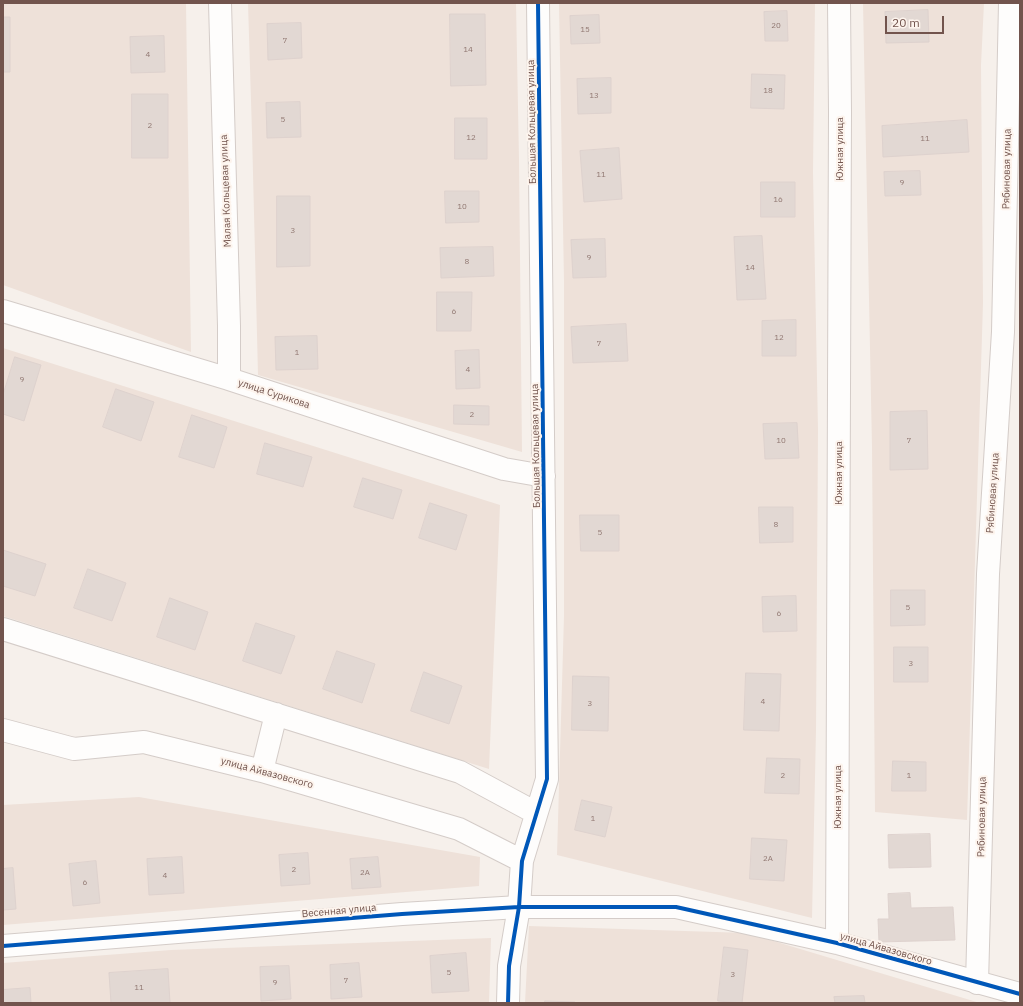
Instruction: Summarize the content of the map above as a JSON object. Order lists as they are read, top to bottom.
{
  "streets": {
    "street": [
      "Большая Кольцевая улица",
      "Южная улица",
      "Рябиновая улица",
      "Малая Кольцевая улица",
      "улица Сурикова",
      "улица Айвазовского",
      "Весенная улица"
    ]
  },
  "crossings": [
    ["Большая Кольцевая улица", "улица Сурикова"],
    ["Большая Кольцевая улица", "улица Айвазовского"],
    ["Большая Кольцевая улица", "Весенная улица"],
    ["Южная улица", "улица Айвазовского"],
    ["Рябиновая улица", "улица Айвазовского"],
    ["Малая Кольцевая улица", "улица Сурикова"],
    ["улица Айвазовского", "Весенная улица"]
  ],
  "house_numbers": [
    "20",
    "15",
    "7",
    "14",
    "4",
    "18",
    "13",
    "5",
    "2",
    "12",
    "11",
    "11",
    "9",
    "16",
    "10",
    "3",
    "9",
    "8",
    "14",
    "6",
    "12",
    "7",
    "1",
    "4",
    "9",
    "2",
    "10",
    "7",
    "8",
    "5",
    "5",
    "6",
    "3",
    "4",
    "3",
    "2",
    "1",
    "1",
    "2А",
    "2",
    "2А",
    "4",
    "6",
    "5",
    "3",
    "7",
    "9",
    "11"
  ],
  "scale_bar": "20 m"
}
